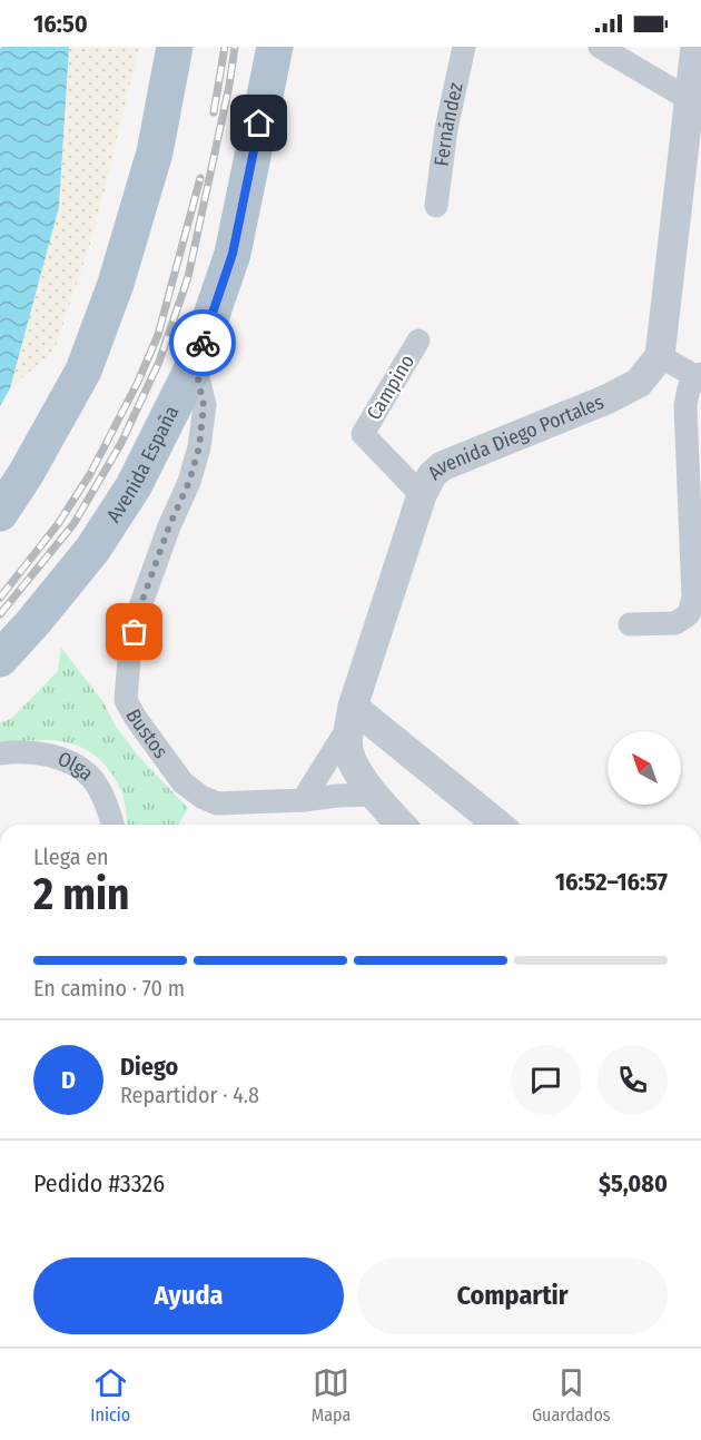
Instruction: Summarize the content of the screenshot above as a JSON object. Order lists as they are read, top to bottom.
{
  "streets": {
    "main road": ["Avenida España"],
    "street": [
      "Fernández",
      "Campino",
      "Avenida Diego Portales",
      "Bustos",
      "Olga"
    ]
  },
  "crossings": [
    ["Campino", "Avenida Diego Portales"],
    ["Avenida Diego Portales", "Bustos"],
    ["Avenida España", "Bustos"]
  ],
  "north": "top left",
  "page": {
    "status": "16:50",
    "heading": ["2 min", "Llega en", "16:52–16:57"],
    "panel": [
      "Diego",
      "Repartidor · 4.8",
      "Pedido #3326",
      "$5,080"
    ],
    "bar": "En camino · 70 m",
    "round": "D",
    "buttons": ["Ayuda", "Compartir"],
    "tabs": ["Inicio", "Mapa", "Guardados"]
  }
}
